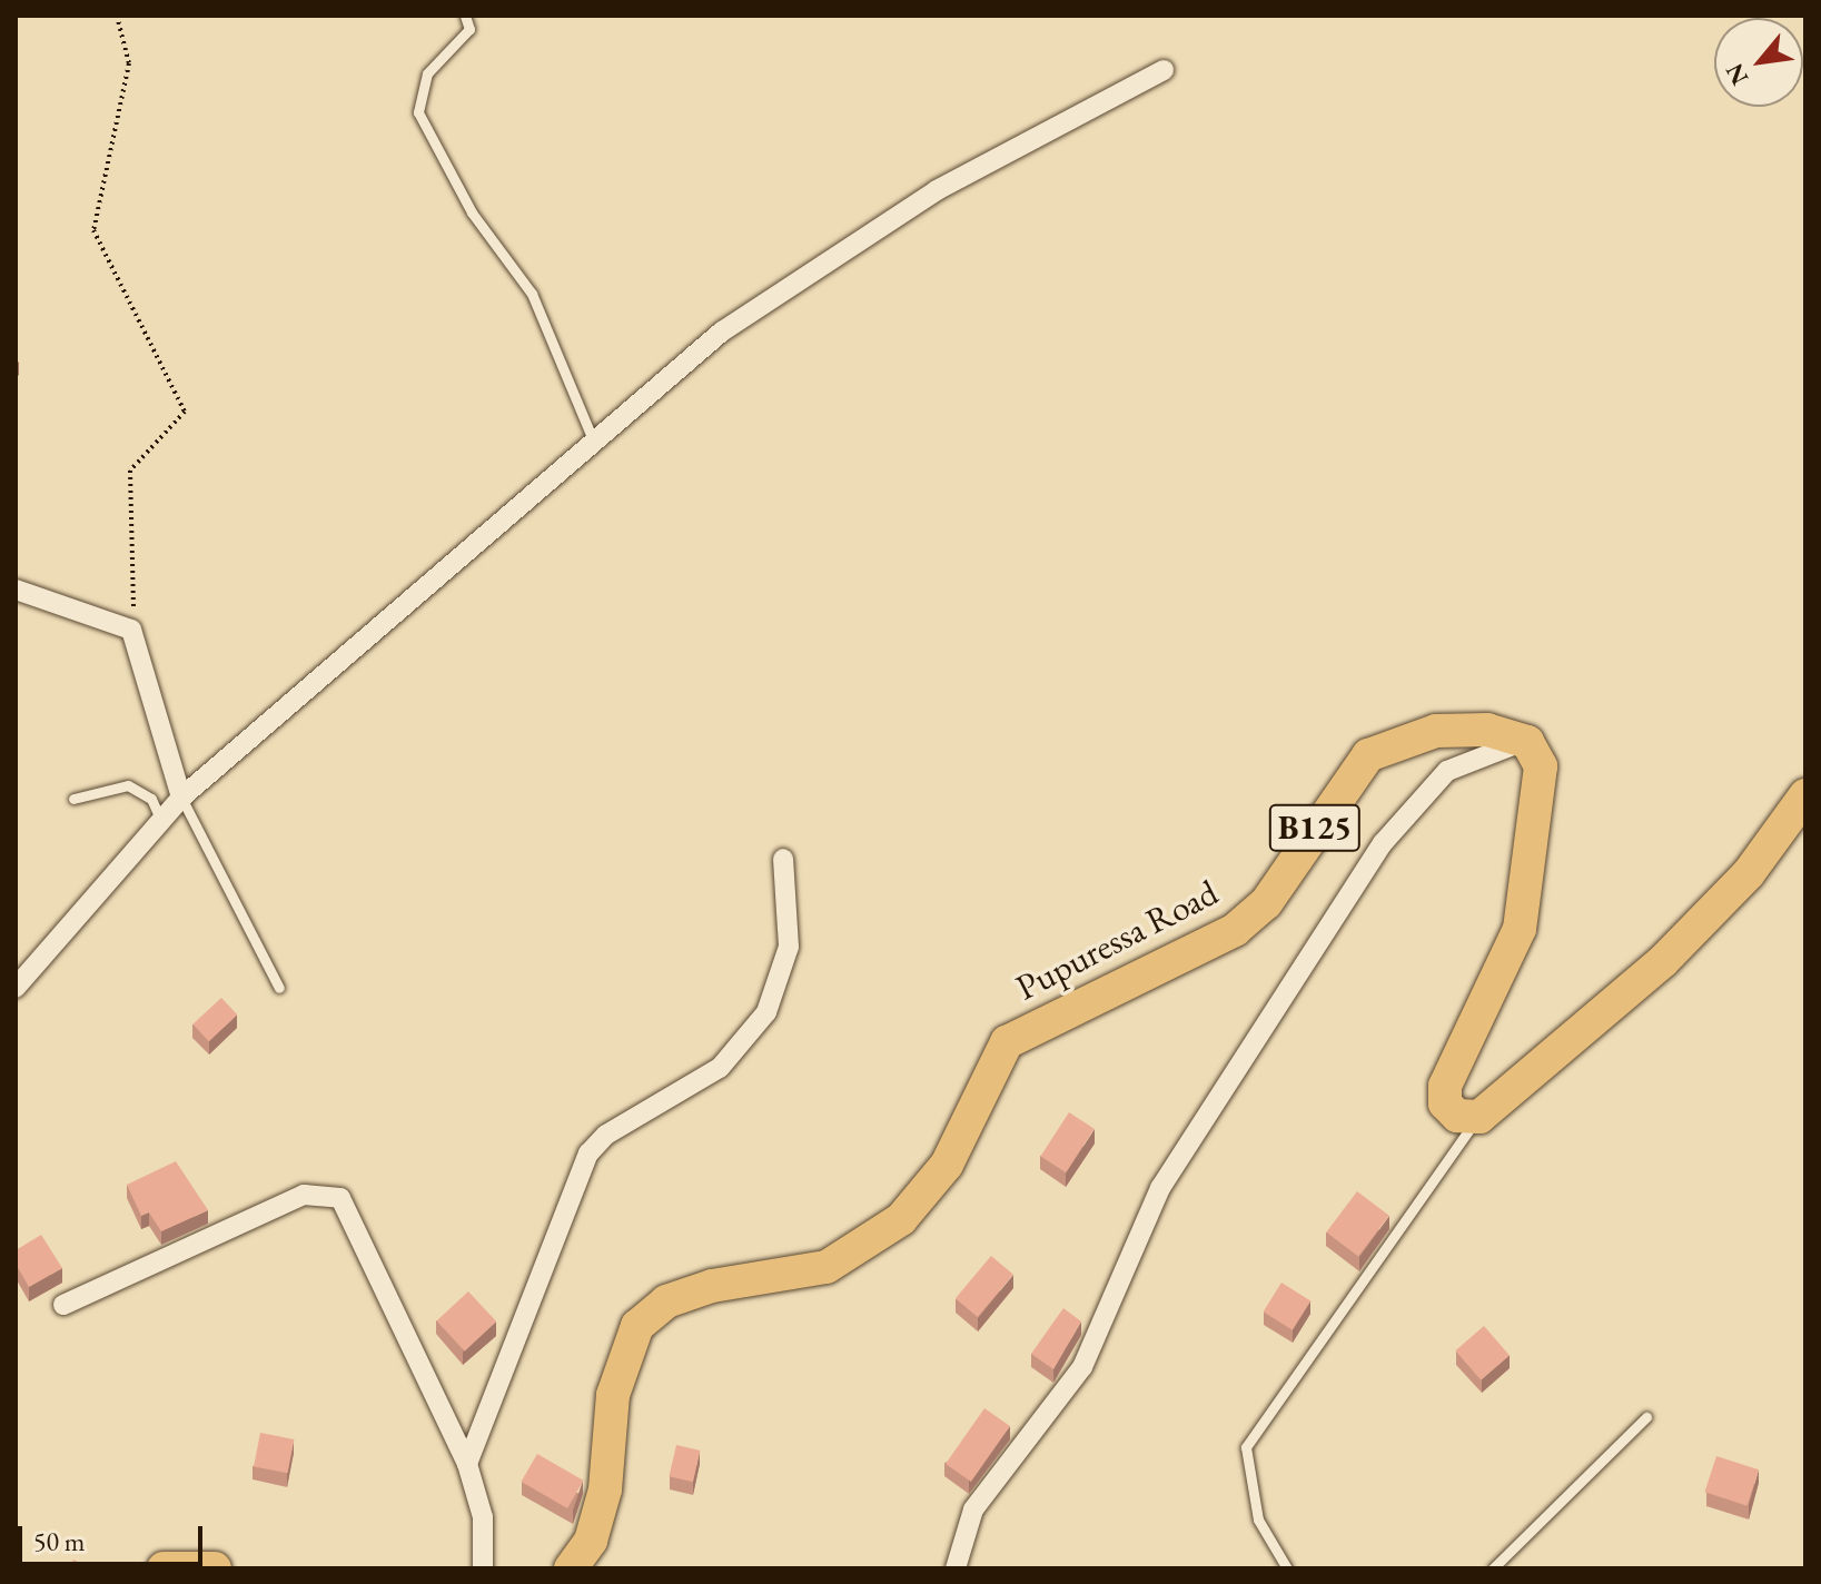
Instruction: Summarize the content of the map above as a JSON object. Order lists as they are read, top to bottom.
{
  "streets": {
    "main road": ["B125", "Pupuressa Road"]
  },
  "scale_bar": "50 m",
  "north": "bottom left"
}
